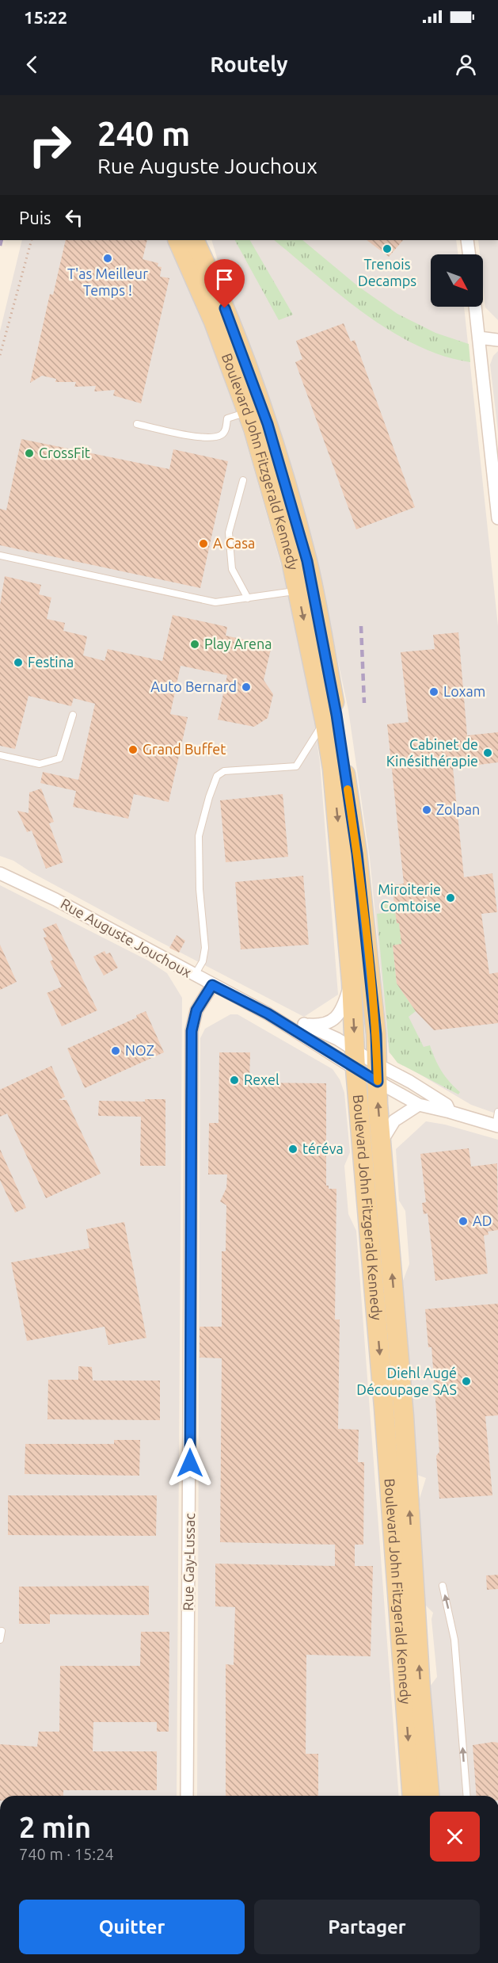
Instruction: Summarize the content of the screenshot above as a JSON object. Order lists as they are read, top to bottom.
{
  "streets": {
    "main road": ["Boulevard John Fitzgerald Kennedy"],
    "street": ["Rue Auguste Jouchoux", "Rue Gay-Lussac"]
  },
  "crossings": [
    ["Boulevard John Fitzgerald Kennedy", "Rue Auguste Jouchoux"],
    ["Rue Auguste Jouchoux", "Rue Gay-Lussac"]
  ],
  "places": [
    "Trenois Decamps",
    "T'as Meilleur Temps !",
    "CrossFit",
    "A Casa",
    "Play Arena",
    "Festina",
    "Auto Bernard",
    "Loxam",
    "Grand Buffet",
    "Cabinet de Kinésithérapie",
    "Zolpan",
    "Miroiterie Comtoise",
    "NOZ",
    "Rexel",
    "téréva",
    "AD",
    "Diehl Augé Découpage SAS"
  ],
  "north": "bottom right",
  "page": {
    "status": "15:22",
    "header": "Routely",
    "turn": ["240 m", "Rue Auguste Jouchoux"],
    "then": "Puis",
    "heading": ["2 min", "740 m · 15:24"],
    "buttons": ["Quitter", "Partager"]
  }
}
